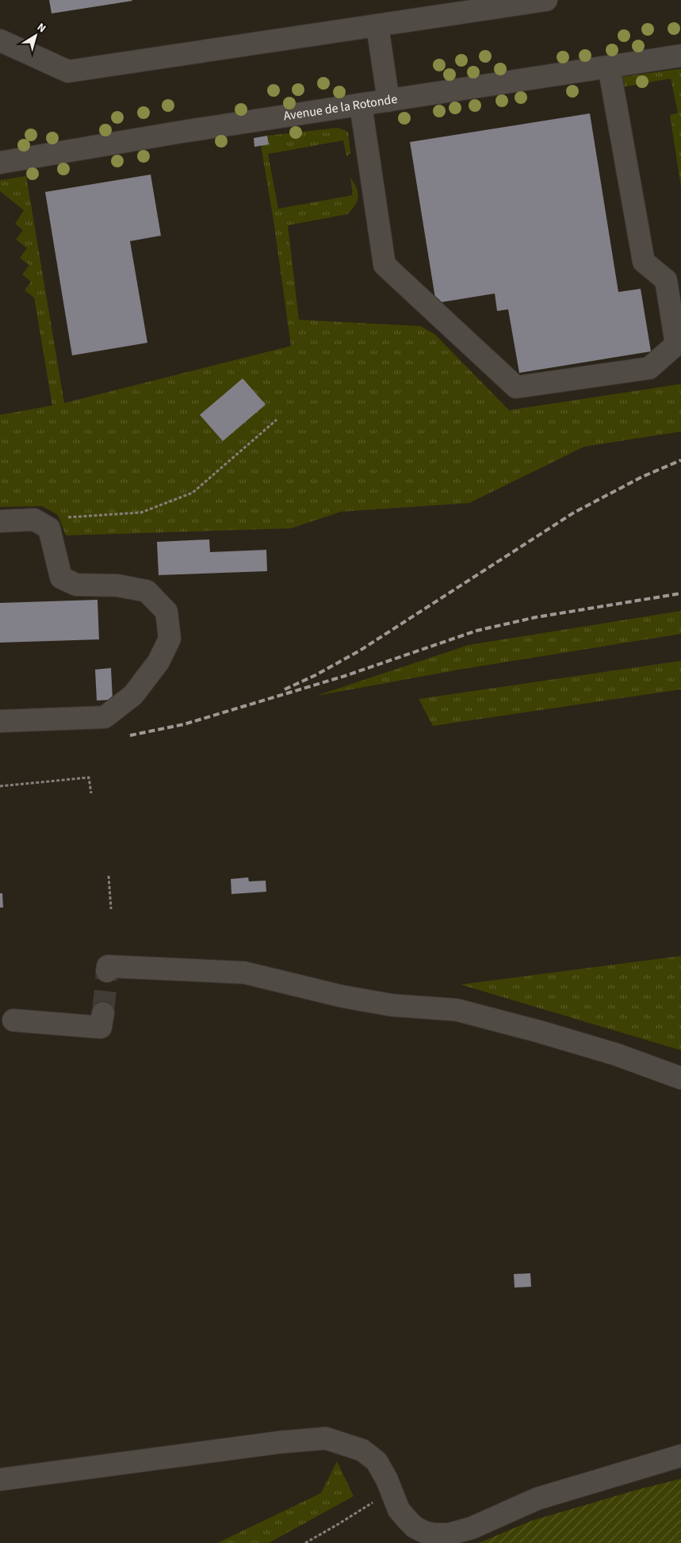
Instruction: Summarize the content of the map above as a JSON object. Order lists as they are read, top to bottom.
{
  "streets": {
    "street": ["Avenue de la Rotonde"]
  },
  "north": "top right"
}
